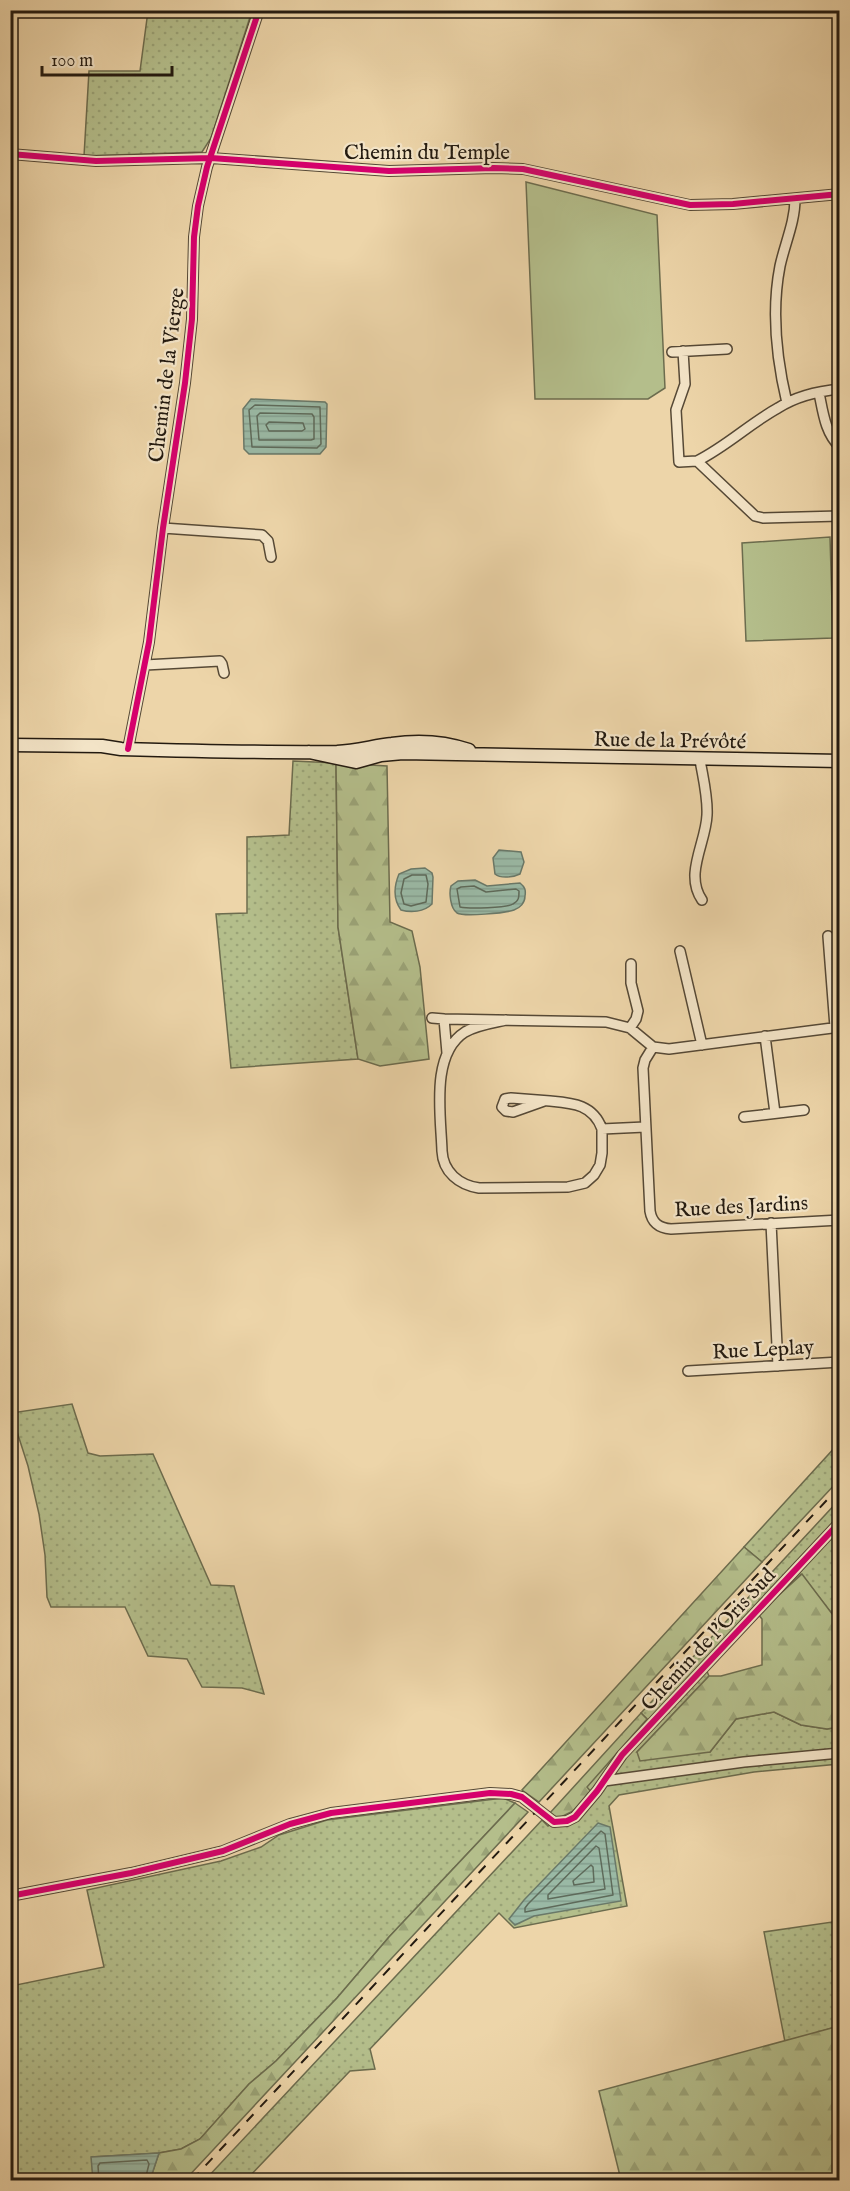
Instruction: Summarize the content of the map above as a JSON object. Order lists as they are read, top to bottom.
{
  "streets": {
    "street": [
      "Chemin du Temple",
      "Chemin de la Vierge",
      "Rue de la Prévôté",
      "Rue des Jardins",
      "Rue Leplay",
      "Chemin de l'Oris Sud"
    ]
  },
  "crossings": [
    ["Chemin du Temple", "Chemin de la Vierge"],
    ["Chemin de la Vierge", "Rue de la Prévôté"]
  ],
  "scale_bar": "100 m"
}
